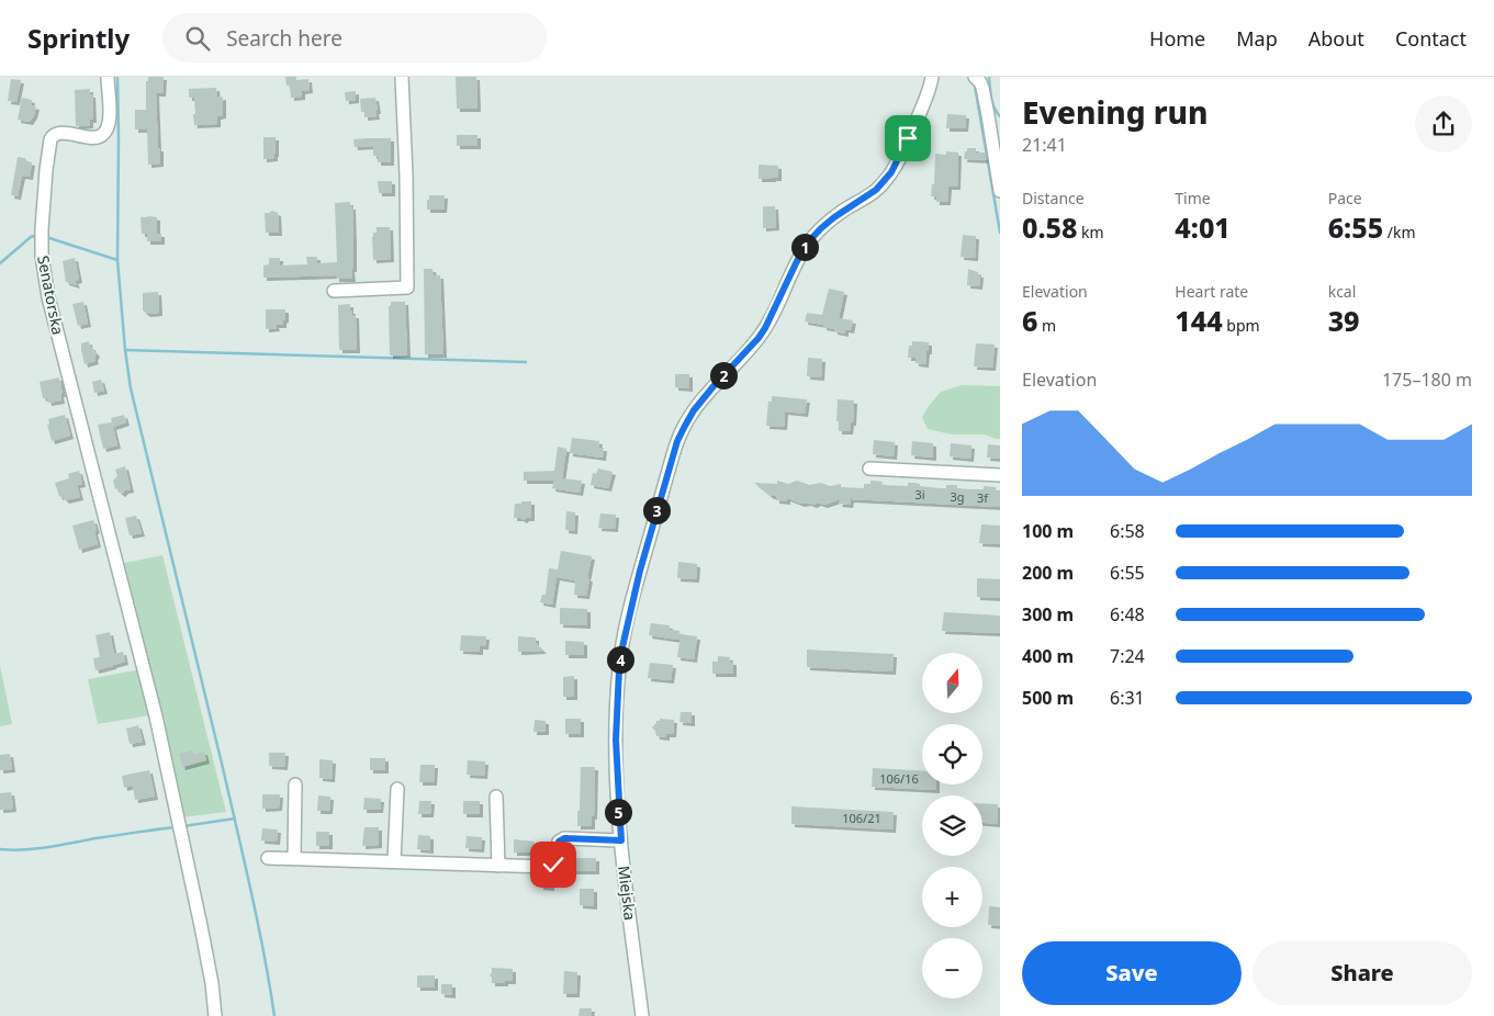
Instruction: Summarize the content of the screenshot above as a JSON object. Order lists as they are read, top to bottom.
{
  "streets": {
    "street": ["Senatorska", "Miejska"]
  },
  "house_numbers": [
    "3i",
    "3g",
    "3f",
    "106/16",
    "106/21"
  ],
  "north": "top",
  "page": {
    "header": "Sprintly",
    "search": "Search here",
    "nav": [
      "Home",
      "Map",
      "About",
      "Contact"
    ],
    "heading": ["Evening run", "21:41"],
    "stats": [
      ["Distance", "0.58 km"],
      ["Time", "4:01"],
      ["Pace", "6:55 /km"],
      ["Elevation", "6 m"],
      ["Heart rate", "144 bpm"],
      ["kcal", "39"]
    ],
    "pins": [
      "1",
      "2",
      "3",
      "4",
      "5"
    ],
    "chart": ["Elevation", "175–180 m"],
    "list": [
      {
        "name": "100 m",
        "note": "6:58"
      },
      {
        "name": "200 m",
        "note": "6:55"
      },
      {
        "name": "300 m",
        "note": "6:48"
      },
      {
        "name": "400 m",
        "note": "7:24"
      },
      {
        "name": "500 m",
        "note": "6:31"
      }
    ],
    "map_buttons": ["+", "−"],
    "buttons": ["Save", "Share"]
  }
}
